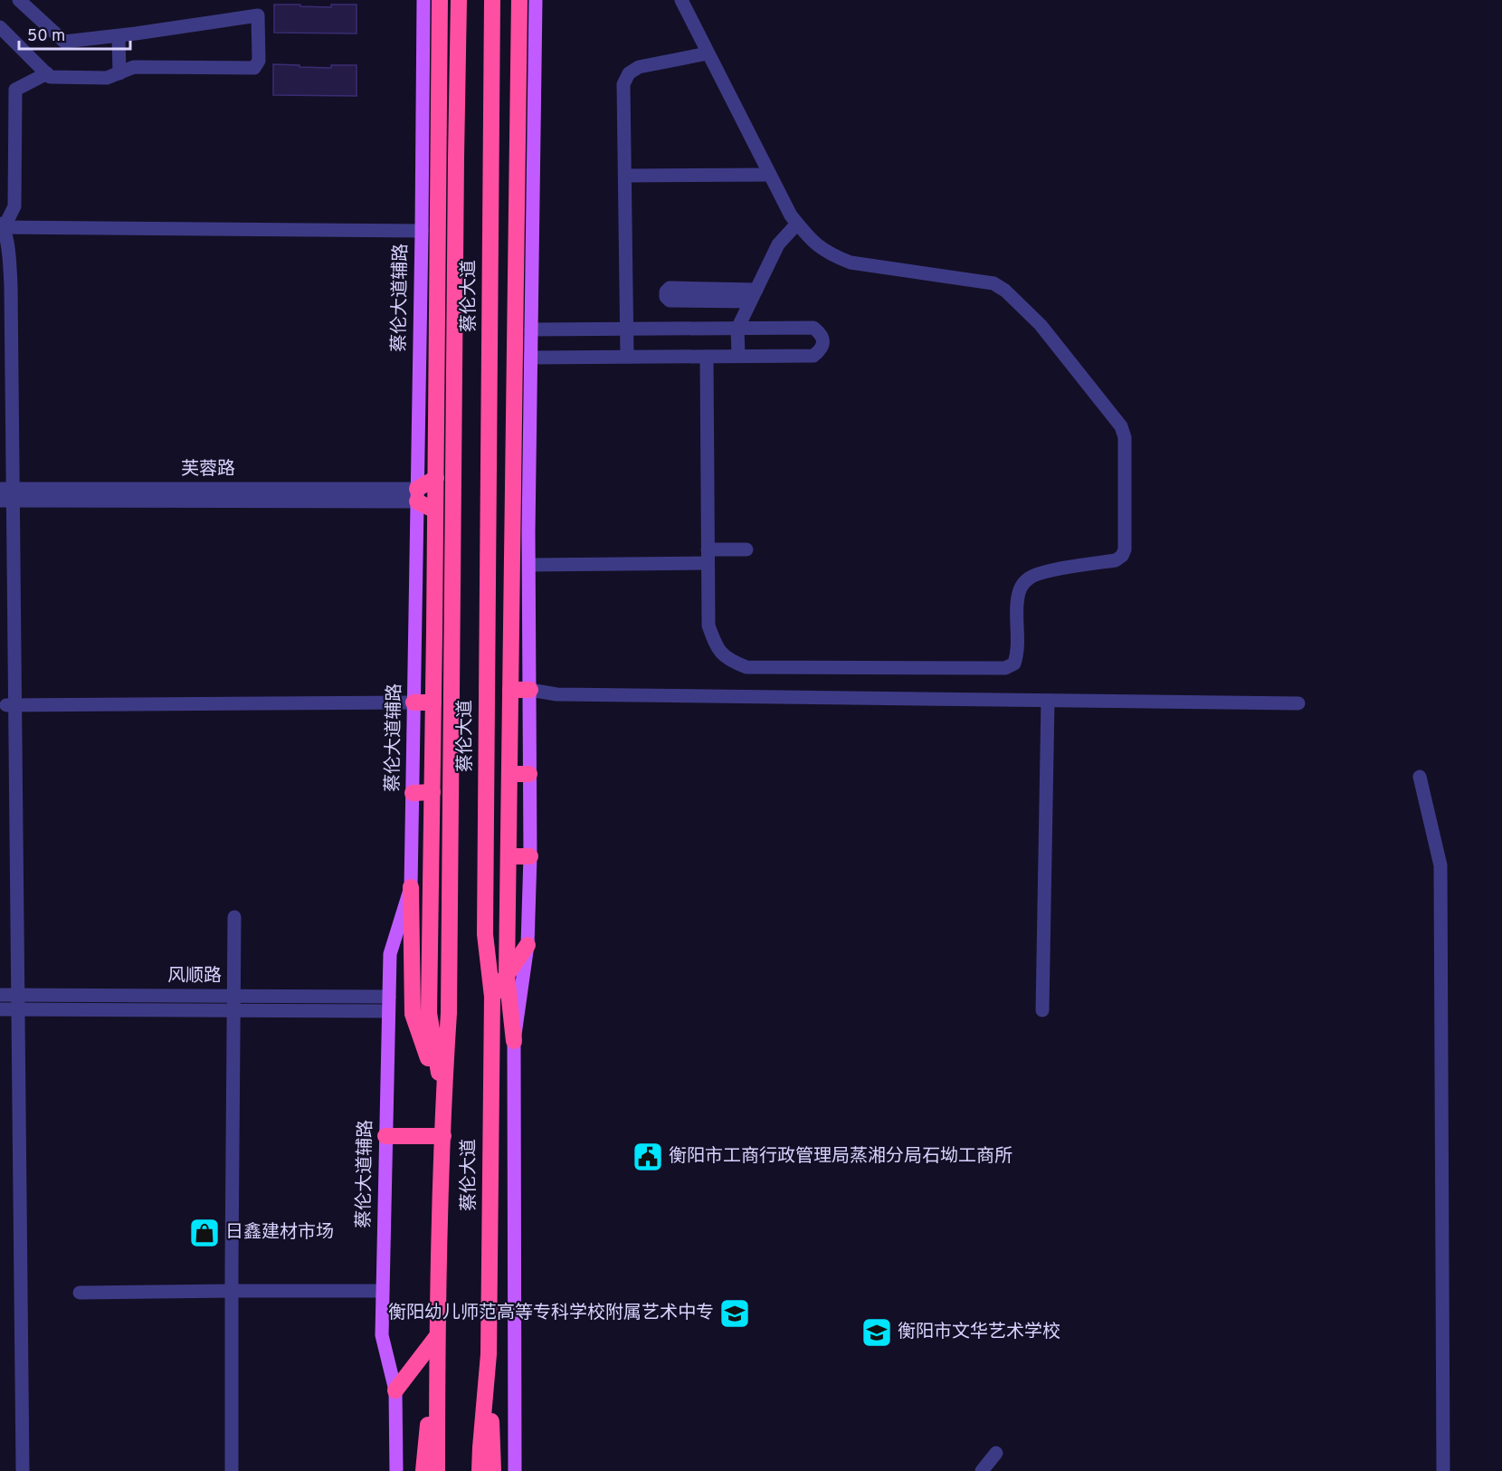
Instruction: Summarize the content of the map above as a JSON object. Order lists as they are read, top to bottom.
{
  "streets": {
    "highway": ["蔡伦大道"],
    "main road": ["蔡伦大道辅路"],
    "street": ["芙蓉路", "风顺路"]
  },
  "crossings": [
    ["蔡伦大道辅路", "芙蓉路"],
    ["蔡伦大道辅路", "风顺路"]
  ],
  "places": {
    "public building": ["衡阳市工商行政管理局蒸湘分局石坳工商所"],
    "shop": ["日鑫建材市场"],
    "school or university": ["衡阳幼儿师范高等专科学校附属艺术中专", "衡阳市文华艺术学校"]
  },
  "scale_bar": "50 m"
}
